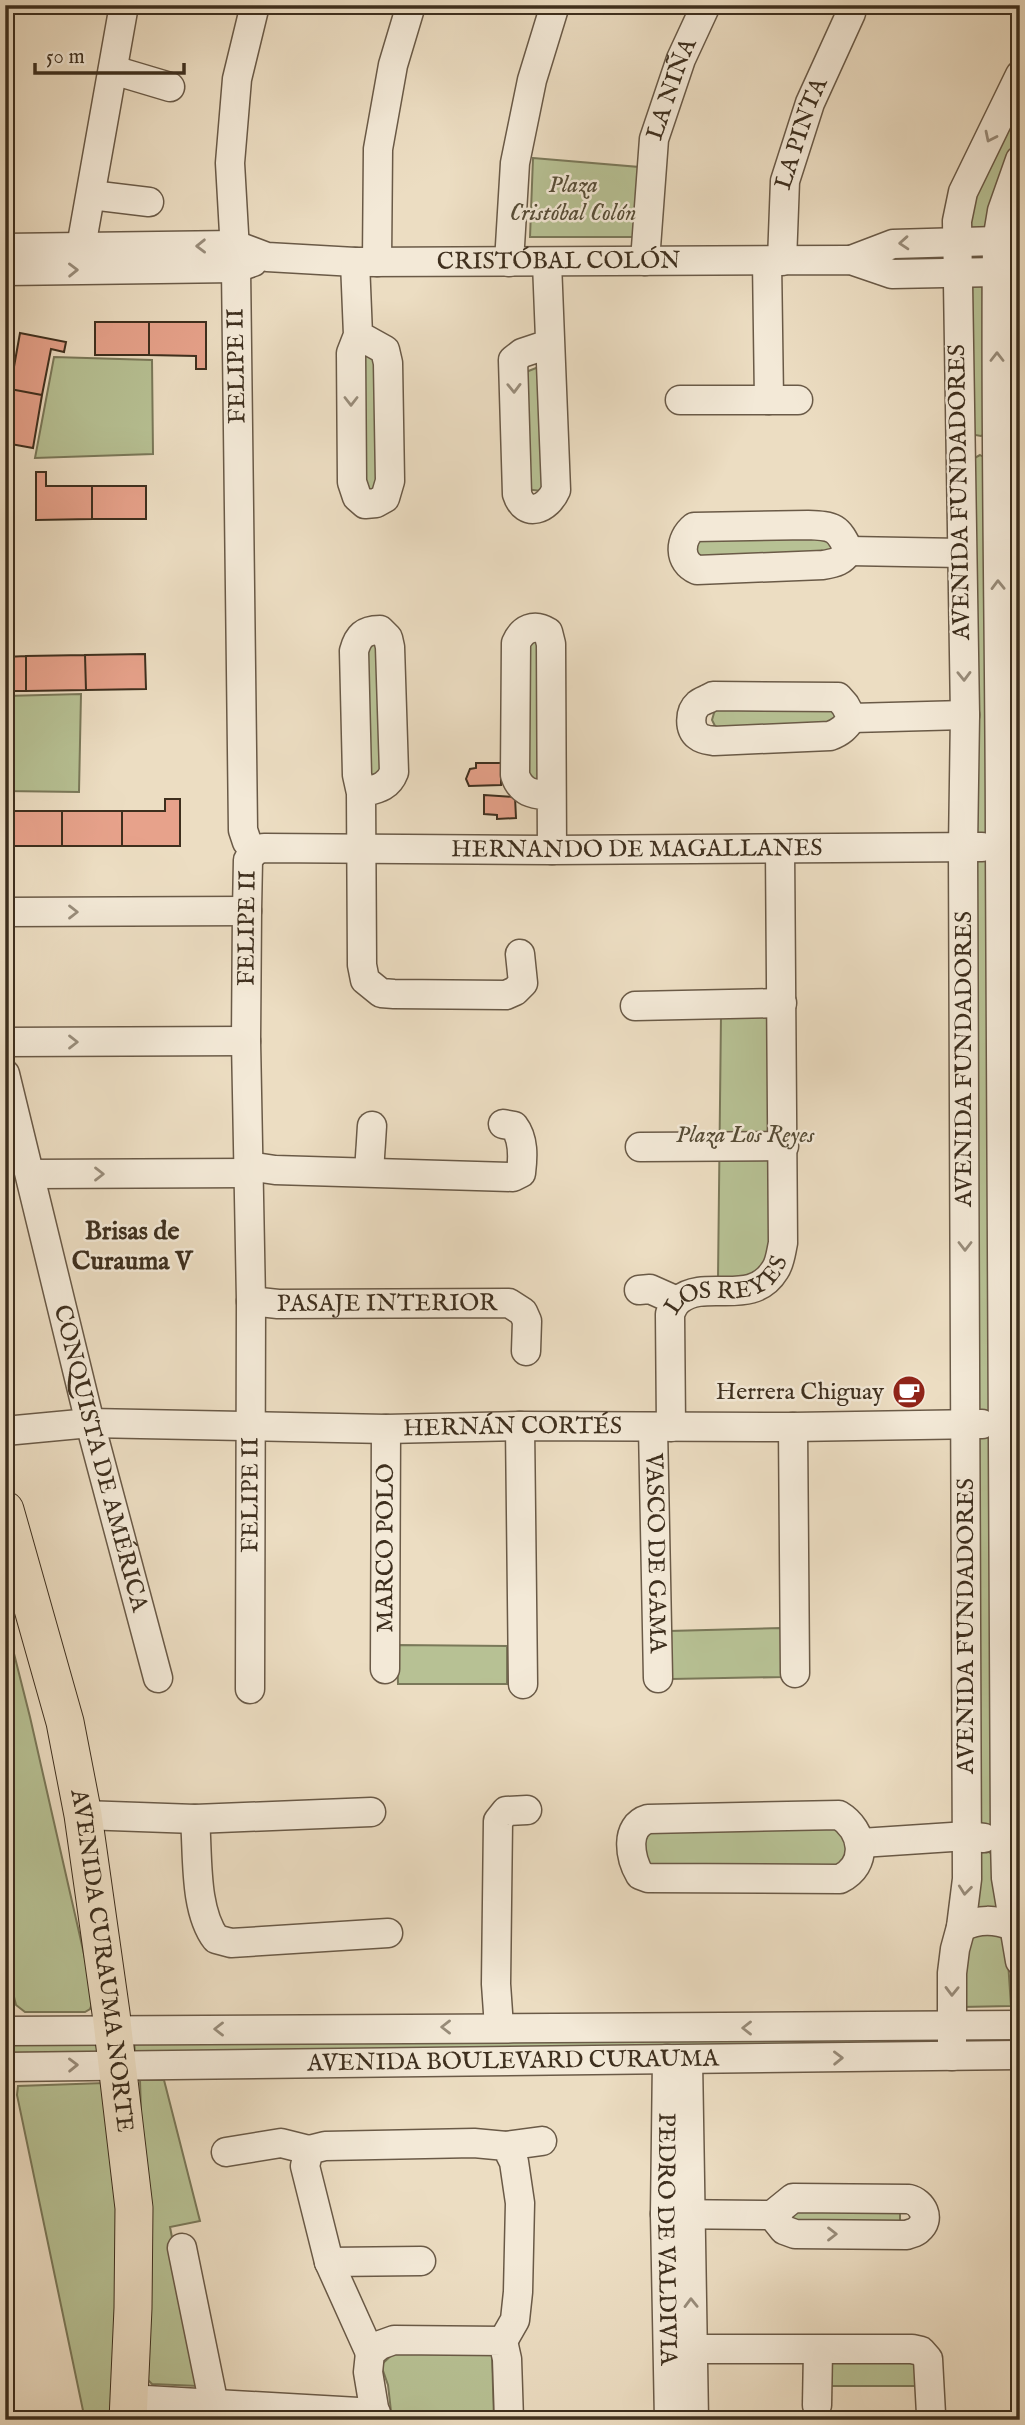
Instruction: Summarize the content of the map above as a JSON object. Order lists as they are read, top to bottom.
{
  "streets": {
    "main road": ["AVENIDA CURAUMA NORTE"],
    "street": [
      "LA NIÑA",
      "LA PINTA",
      "CRISTÓBAL COLÓN",
      "FELIPE II",
      "AVENIDA FUNDADORES",
      "HERNANDO DE MAGALLANES",
      "LOS REYES",
      "PASAJE INTERIOR",
      "HERNÁN CORTÉS",
      "CONQUISTA DE AMÉRICA",
      "MARCO POLO",
      "VASCO DE GAMA",
      "AVENIDA BOULEVARD CURAUMA",
      "PEDRO DE VALDIVIA"
    ]
  },
  "crossings": [
    ["LA NIÑA", "CRISTÓBAL COLÓN"],
    ["LA PINTA", "CRISTÓBAL COLÓN"],
    ["CRISTÓBAL COLÓN", "FELIPE II"],
    ["CRISTÓBAL COLÓN", "AVENIDA FUNDADORES"],
    ["FELIPE II", "HERNANDO DE MAGALLANES"],
    ["FELIPE II", "PASAJE INTERIOR"],
    ["FELIPE II", "HERNÁN CORTÉS"],
    ["AVENIDA FUNDADORES", "HERNANDO DE MAGALLANES"],
    ["AVENIDA FUNDADORES", "HERNÁN CORTÉS"],
    ["AVENIDA FUNDADORES", "AVENIDA BOULEVARD CURAUMA"],
    ["HERNANDO DE MAGALLANES", "LOS REYES"],
    ["LOS REYES", "HERNÁN CORTÉS"],
    ["LOS REYES", "VASCO DE GAMA"],
    ["HERNÁN CORTÉS", "CONQUISTA DE AMÉRICA"],
    ["HERNÁN CORTÉS", "MARCO POLO"],
    ["HERNÁN CORTÉS", "VASCO DE GAMA"],
    ["AVENIDA CURAUMA NORTE", "AVENIDA BOULEVARD CURAUMA"],
    ["AVENIDA BOULEVARD CURAUMA", "PEDRO DE VALDIVIA"]
  ],
  "districts": ["Brisas de Curauma V"],
  "parks": ["Plaza Cristóbal Colón", "Plaza Los Reyes"],
  "places": {
    "cafe": ["Herrera Chiguay"]
  },
  "scale_bar": "50 m"
}
